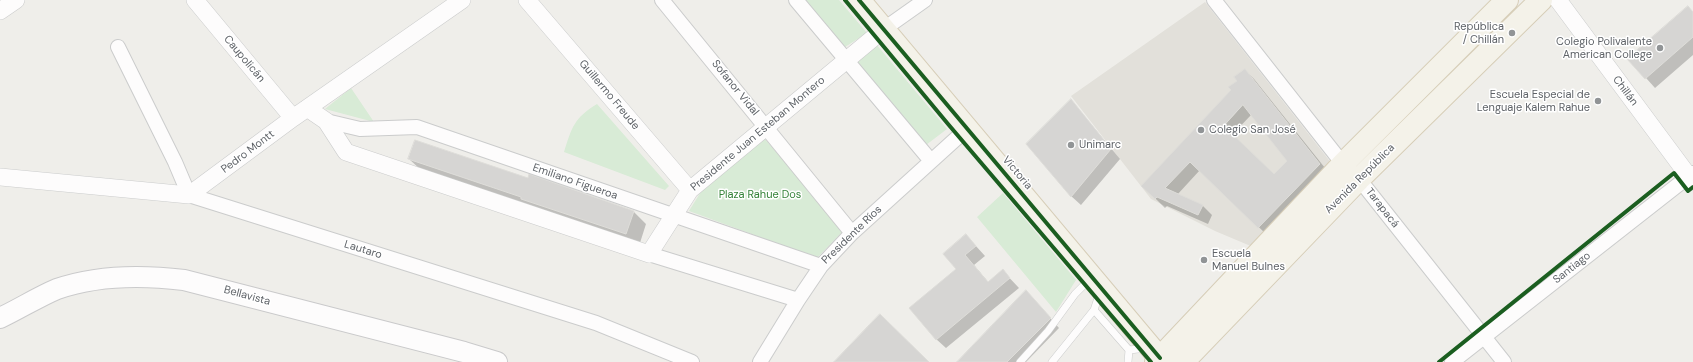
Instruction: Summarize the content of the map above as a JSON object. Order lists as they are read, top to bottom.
{
  "streets": {
    "main road": ["Victoria", "Avenida República", "Bellavista"],
    "street": [
      "Caupolicán",
      "Sofanor Vidal",
      "Chillán",
      "Guillermo Freude",
      "Presidente Juan Esteban Montero",
      "Pedro Montt",
      "Emiliano Figueroa",
      "Tarapacá",
      "Presidente Ríos",
      "Lautaro",
      "Santiago"
    ]
  },
  "crossings": [
    ["Caupolicán", "Pedro Montt"],
    ["Sofanor Vidal", "Presidente Juan Esteban Montero"],
    ["Sofanor Vidal", "Presidente Ríos"],
    ["Chillán", "Santiago"],
    ["Guillermo Freude", "Presidente Juan Esteban Montero"],
    ["Presidente Juan Esteban Montero", "Victoria"],
    ["Presidente Juan Esteban Montero", "Emiliano Figueroa"],
    ["Pedro Montt", "Emiliano Figueroa"],
    ["Pedro Montt", "Lautaro"],
    ["Victoria", "Avenida República"],
    ["Victoria", "Presidente Ríos"],
    ["Avenida República", "Tarapacá"],
    ["Emiliano Figueroa", "Presidente Ríos"],
    ["Tarapacá", "Santiago"]
  ],
  "parks": ["Plaza Rahue Dos"],
  "places": [
    "República / Chillán",
    "Colegio Polivalente American College",
    "Escuela Especial de Lenguaje Kalem Rahue",
    "Colegio San José",
    "Unimarc",
    "Escuela Manuel Bulnes"
  ]
}
